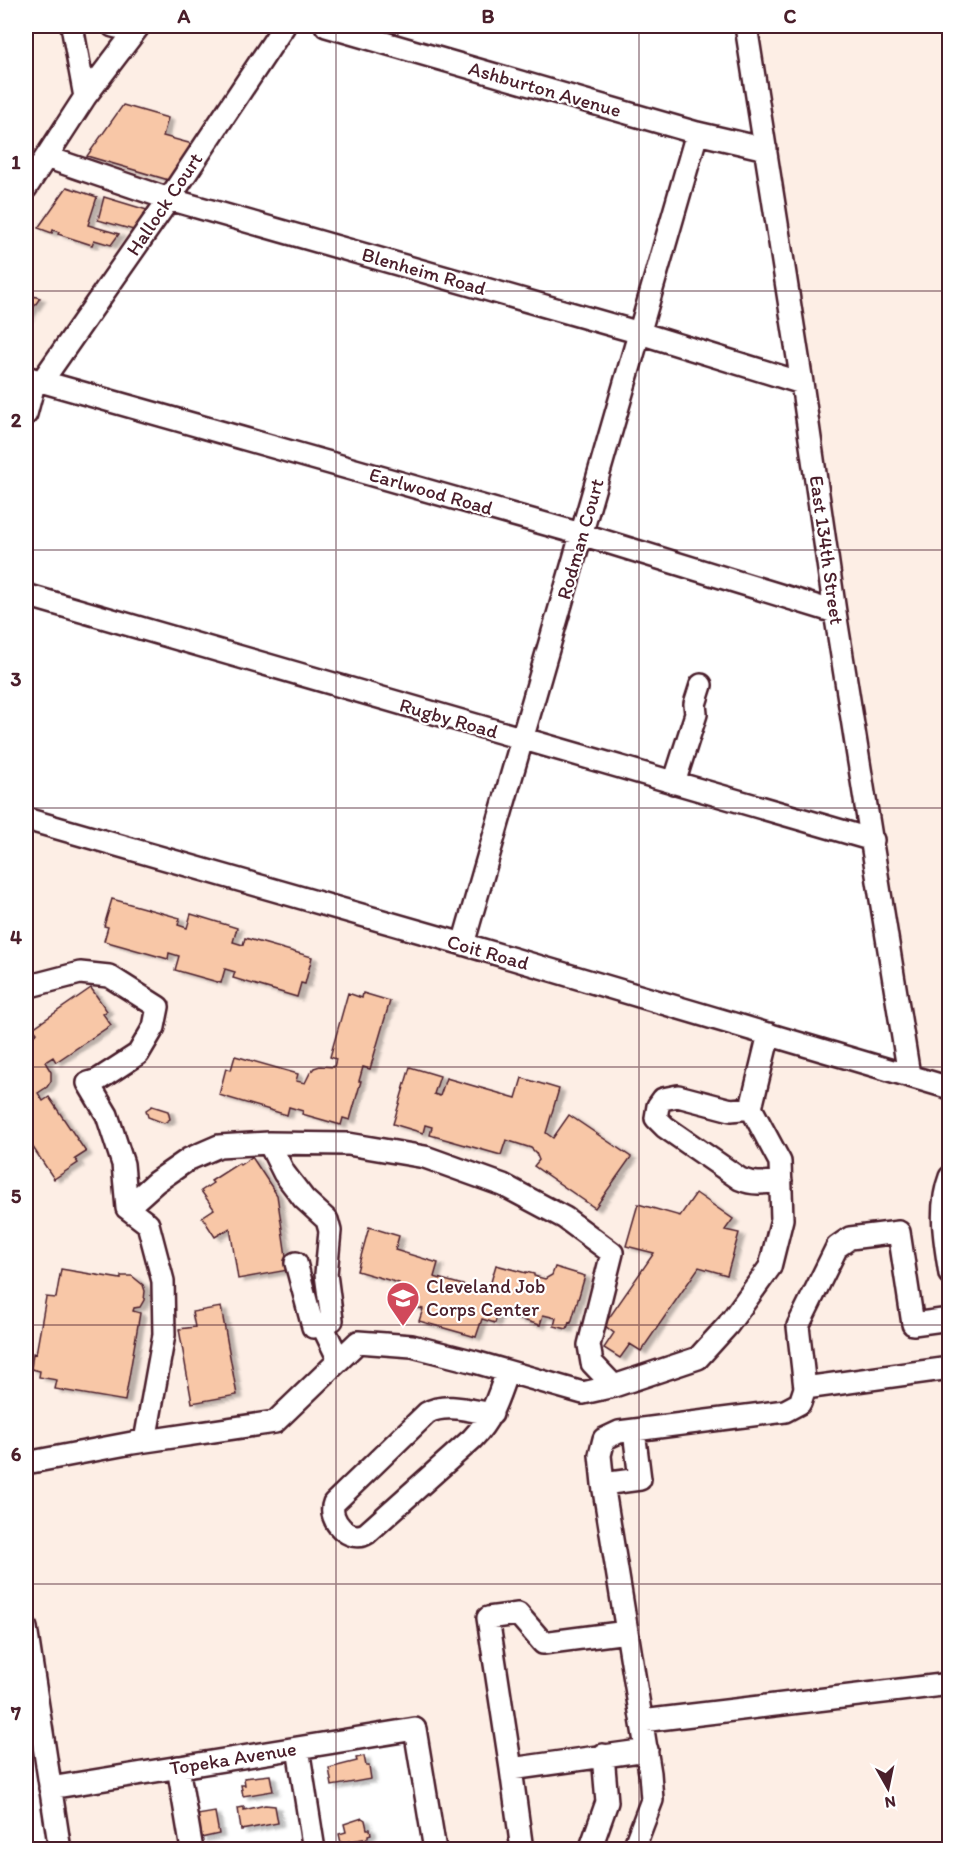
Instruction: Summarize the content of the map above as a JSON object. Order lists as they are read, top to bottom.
{
  "streets": {
    "street": [
      "Ashburton Avenue",
      "Hallock Court",
      "Blenheim Road",
      "Earlwood Road",
      "Rodman Court",
      "East 134th Street",
      "Rugby Road",
      "Coit Road",
      "Topeka Avenue"
    ]
  },
  "crossings": [
    ["Ashburton Avenue", "Rodman Court"],
    ["Ashburton Avenue", "East 134th Street"],
    ["Hallock Court", "Blenheim Road"],
    ["Hallock Court", "Earlwood Road"],
    ["Blenheim Road", "Rodman Court"],
    ["Blenheim Road", "East 134th Street"],
    ["Earlwood Road", "Rodman Court"],
    ["Earlwood Road", "East 134th Street"],
    ["Rodman Court", "Rugby Road"],
    ["Rodman Court", "Coit Road"],
    ["East 134th Street", "Rugby Road"],
    ["East 134th Street", "Coit Road"]
  ],
  "places": {
    "school or university": ["Cleveland Job Corps Center"]
  },
  "north": "bottom",
  "grid": {
    "columns": ["A", "B", "C"],
    "rows": [
      "1",
      "2",
      "3",
      "4",
      "5",
      "6",
      "7"
    ]
  }
}
